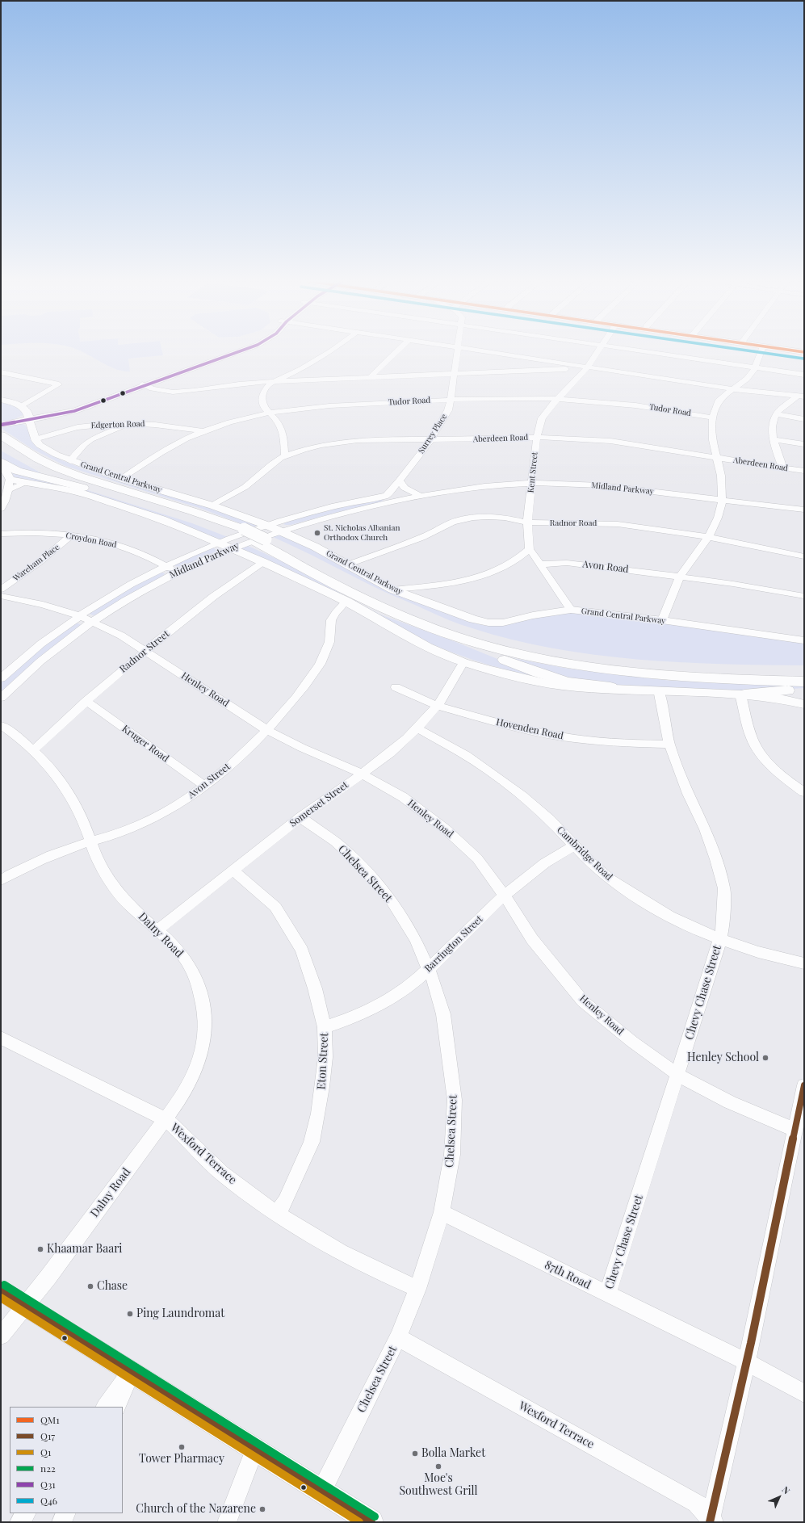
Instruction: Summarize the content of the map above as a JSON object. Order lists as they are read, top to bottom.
{
  "streets": {
    "highway": ["Grand Central Parkway"],
    "street": [
      "Tudor Road",
      "Edgerton Road",
      "Surrey Place",
      "Aberdeen Road",
      "Kent Street",
      "Midland Parkway",
      "Radnor Road",
      "Croydon Road",
      "Wareham Place",
      "Avon Road",
      "Radnor Street",
      "Henley Road",
      "Hovenden Road",
      "Kruger Road",
      "Avon Street",
      "Somerset Street",
      "Cambridge Road",
      "Chelsea Street",
      "Dalny Road",
      "Barrington Street",
      "Chevy Chase Street",
      "Eton Street",
      "Wexford Terrace",
      "87th Road"
    ]
  },
  "crossings": [
    ["Tudor Road", "Edgerton Road"],
    ["Tudor Road", "Surrey Place"],
    ["Tudor Road", "Kent Street"],
    ["Tudor Road", "Grand Central Parkway"],
    ["Edgerton Road", "Grand Central Parkway"],
    ["Surrey Place", "Aberdeen Road"],
    ["Surrey Place", "Midland Parkway"],
    ["Aberdeen Road", "Kent Street"],
    ["Aberdeen Road", "Grand Central Parkway"],
    ["Kent Street", "Midland Parkway"],
    ["Kent Street", "Radnor Road"],
    ["Grand Central Parkway", "Midland Parkway"],
    ["Grand Central Parkway", "Radnor Road"],
    ["Midland Parkway", "Croydon Road"],
    ["Midland Parkway", "Henley Road"],
    ["Croydon Road", "Wareham Place"],
    ["Radnor Street", "Henley Road"],
    ["Radnor Street", "Kruger Road"],
    ["Radnor Street", "Dalny Road"],
    ["Henley Road", "Avon Street"],
    ["Henley Road", "Somerset Street"],
    ["Henley Road", "Barrington Street"],
    ["Henley Road", "Chevy Chase Street"],
    ["Hovenden Road", "Somerset Street"],
    ["Hovenden Road", "Chevy Chase Street"],
    ["Kruger Road", "Avon Street"],
    ["Avon Street", "Dalny Road"],
    ["Somerset Street", "Cambridge Road"],
    ["Somerset Street", "Chelsea Street"],
    ["Somerset Street", "Dalny Road"],
    ["Somerset Street", "Eton Street"],
    ["Cambridge Road", "Barrington Street"],
    ["Cambridge Road", "Chevy Chase Street"],
    ["Chelsea Street", "Barrington Street"],
    ["Chelsea Street", "Wexford Terrace"],
    ["Chelsea Street", "87th Road"],
    ["Dalny Road", "Wexford Terrace"],
    ["Barrington Street", "Eton Street"],
    ["Chevy Chase Street", "87th Road"],
    ["Eton Street", "Wexford Terrace"]
  ],
  "places": [
    "St. Nicholas Albanian Orthodox Church",
    "Henley School",
    "Khaamar Baari",
    "Chase",
    "Ping Laundromat",
    "Tower Pharmacy",
    "Bolla Market",
    "Moe's Southwest Grill",
    "Church of the Nazarene"
  ],
  "lines": [
    "transit line QM1",
    "transit line Q31",
    "transit line Q46",
    "transit line Q17",
    "transit line n22",
    "transit line Q1"
  ],
  "legend": [
    "QM1",
    "Q17",
    "Q1",
    "n22",
    "Q31",
    "Q46"
  ],
  "north": "top right"
}
